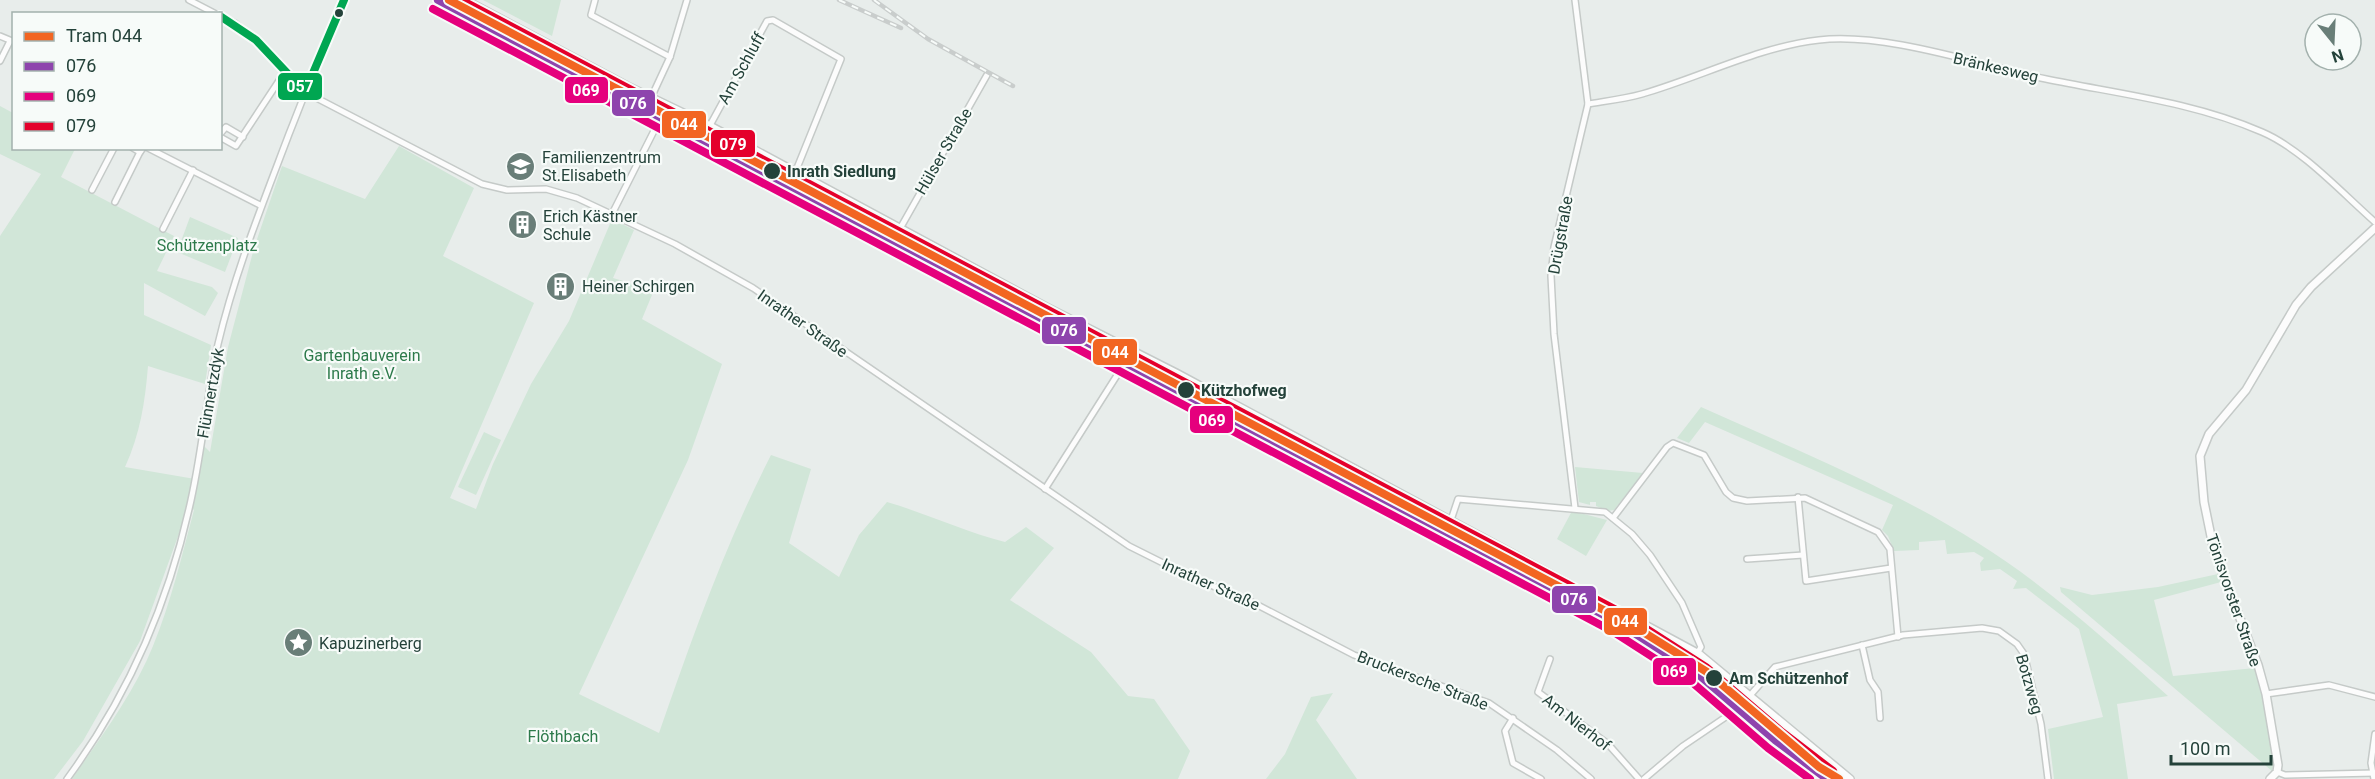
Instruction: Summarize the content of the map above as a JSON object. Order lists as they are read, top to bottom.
{
  "streets": {
    "street": [
      "Bränkesweg",
      "Am Schluff",
      "Hülser Straße",
      "Drügstraße",
      "Inrather Straße",
      "Flünnertzdyk",
      "Tönisvorster Straße",
      "Bruckersche Straße",
      "Botzweg",
      "Am Nierhof"
    ]
  },
  "crossings": [
    ["Bränkesweg", "Drügstraße"],
    ["Inrather Straße", "Flünnertzdyk"],
    ["Inrather Straße", "Bruckersche Straße"]
  ],
  "parks": ["Schützenplatz", "Gartenbauverein Inrath e.V.", "Flöthbach"],
  "places": {
    "school or university": ["Familienzentrum St.Elisabeth"],
    "other": ["Inrath Siedlung", "Kützhofweg", "Am Schützenhof"],
    "building": ["Erich Kästner Schule", "Heiner Schirgen"],
    "place": ["Kapuzinerberg"]
  },
  "lines": [
    "tram line 044",
    "transit line 076",
    "transit line 079",
    "transit line 057",
    "transit line 069"
  ],
  "legend": [
    "Tram 044",
    "076",
    "069",
    "079"
  ],
  "scale_bar": "100 m",
  "north": "bottom"
}
